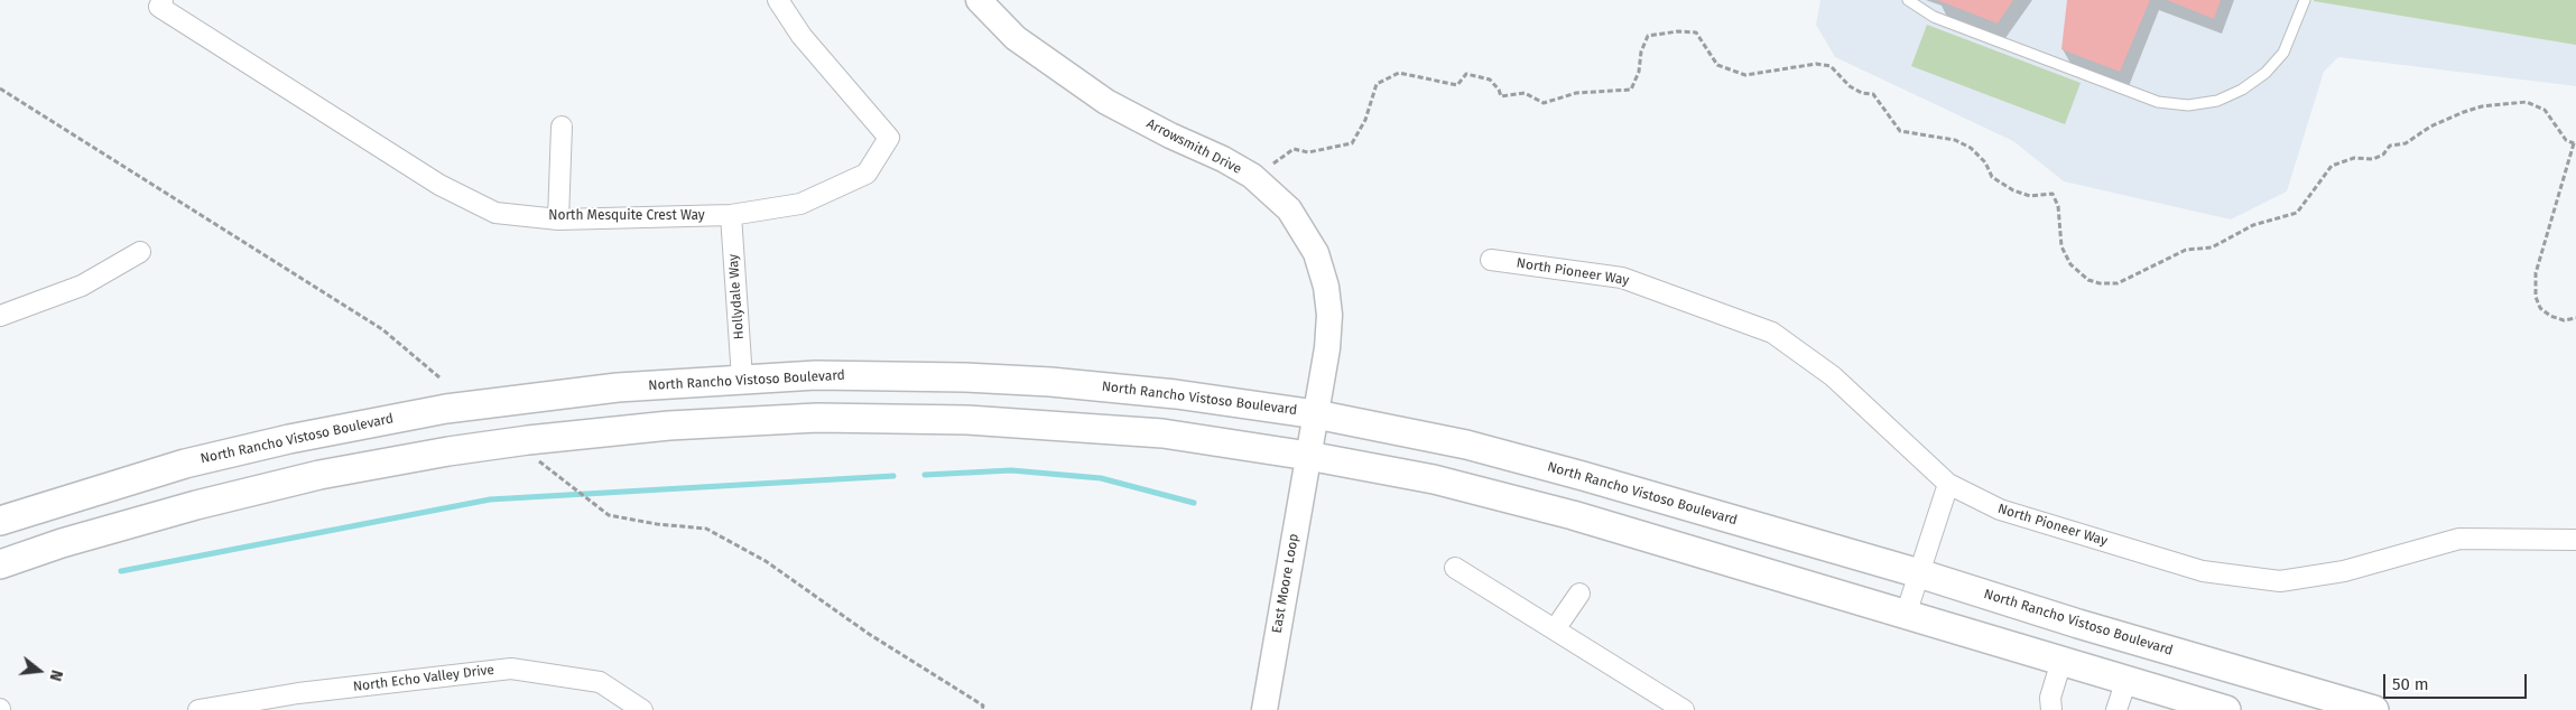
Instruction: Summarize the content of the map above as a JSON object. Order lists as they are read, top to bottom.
{
  "streets": {
    "main road": ["North Rancho Vistoso Boulevard"],
    "street": [
      "Arrowsmith Drive",
      "North Mesquite Crest Way",
      "North Pioneer Way",
      "Hollydale Way",
      "East Moore Loop",
      "North Echo Valley Drive"
    ]
  },
  "crossings": [
    ["Arrowsmith Drive", "North Rancho Vistoso Boulevard"],
    ["Arrowsmith Drive", "East Moore Loop"],
    ["North Mesquite Crest Way", "Hollydale Way"],
    ["Hollydale Way", "North Rancho Vistoso Boulevard"]
  ],
  "scale_bar": "50 m",
  "north": "right"
}
